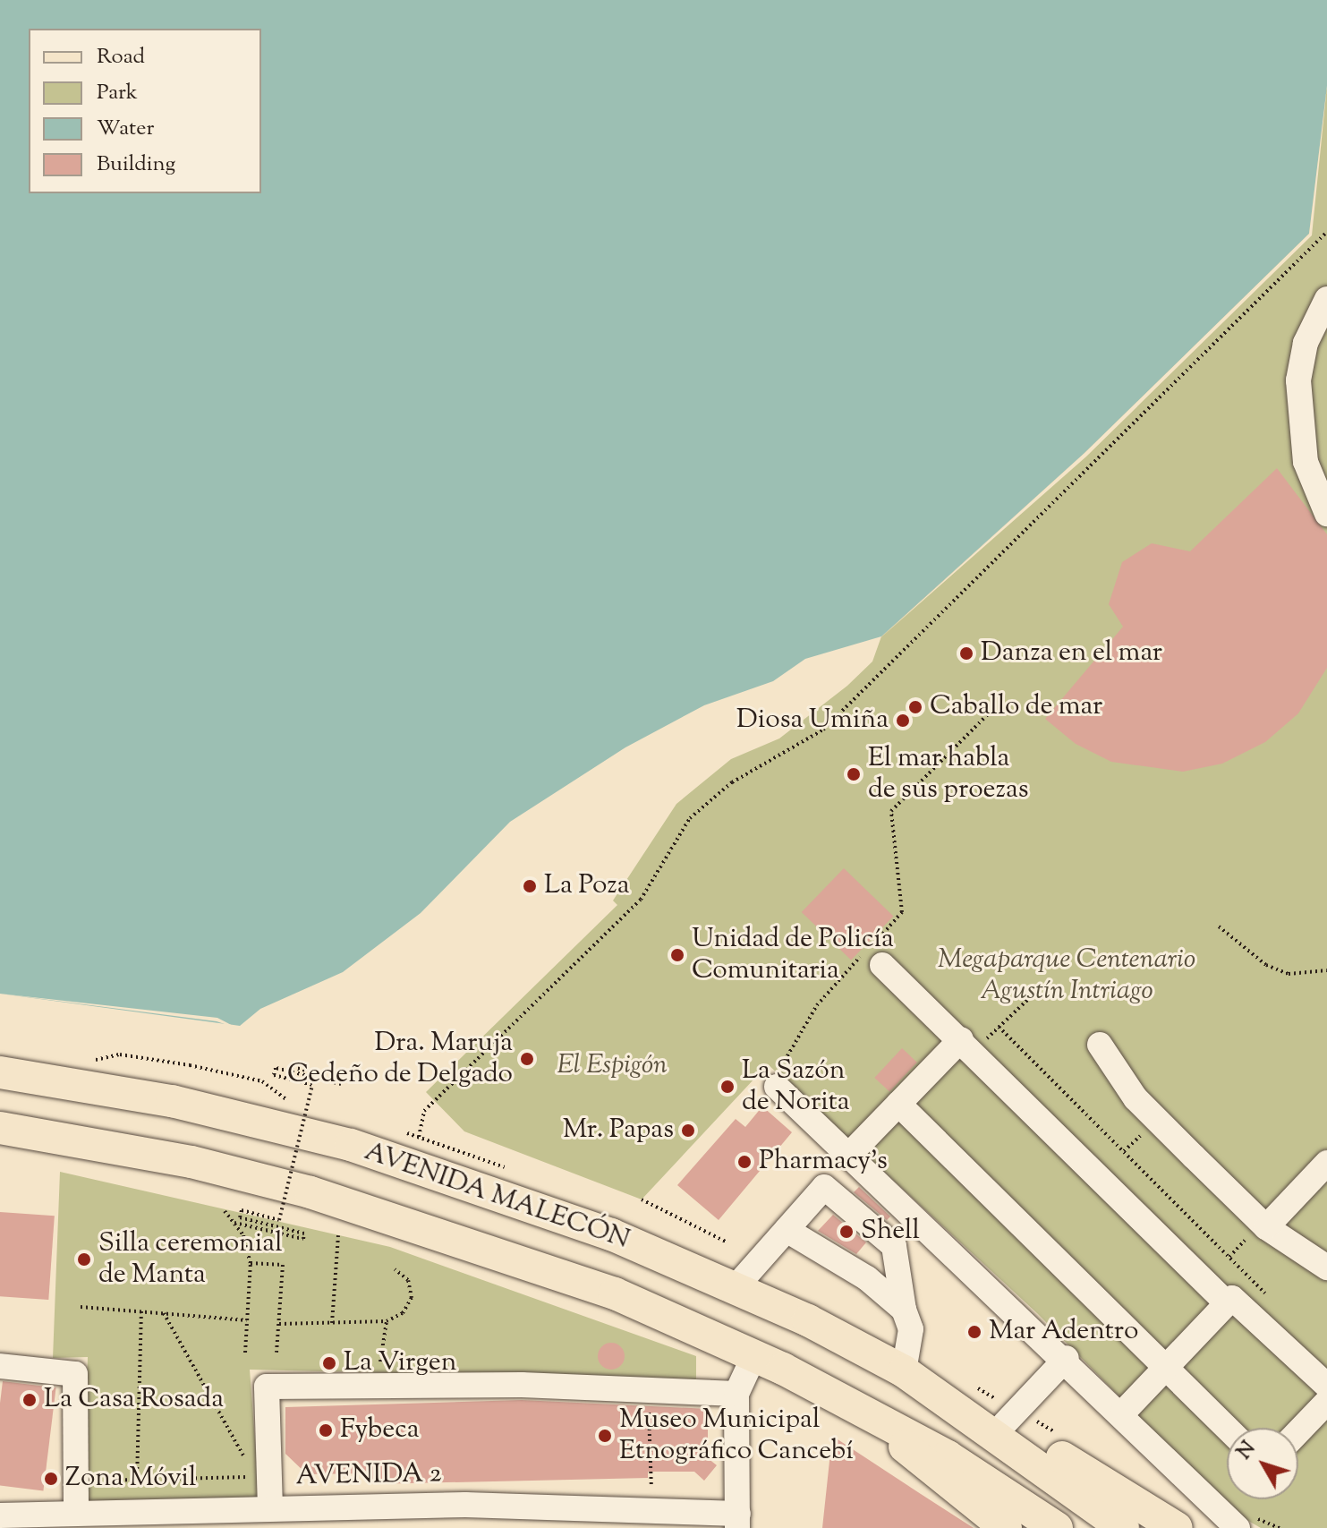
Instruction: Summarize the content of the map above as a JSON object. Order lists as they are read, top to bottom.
{
  "streets": {
    "main road": ["AVENIDA MALECÓN"],
    "street": ["AVENIDA 2"]
  },
  "parks": ["Megaparque Centenario Agustín Intriago", "El Espigón"],
  "places": [
    "Danza en el mar",
    "Caballo de mar",
    "Diosa Umiña",
    "El mar habla de sus proezas",
    "La Poza",
    "Unidad de Policía Comunitaria",
    "Dra. Maruja Cedeño de Delgado",
    "La Sazón de Norita",
    "Mr. Papas",
    "Pharmacy's",
    "Shell",
    "Silla ceremonial de Manta",
    "Mar Adentro",
    "La Virgen",
    "La Casa Rosada",
    "Fybeca",
    "Museo Municipal Etnográfico Cancebí",
    "Zona Móvil"
  ],
  "legend": [
    "Road",
    "Park",
    "Water",
    "Building"
  ],
  "north": "top left"
}
